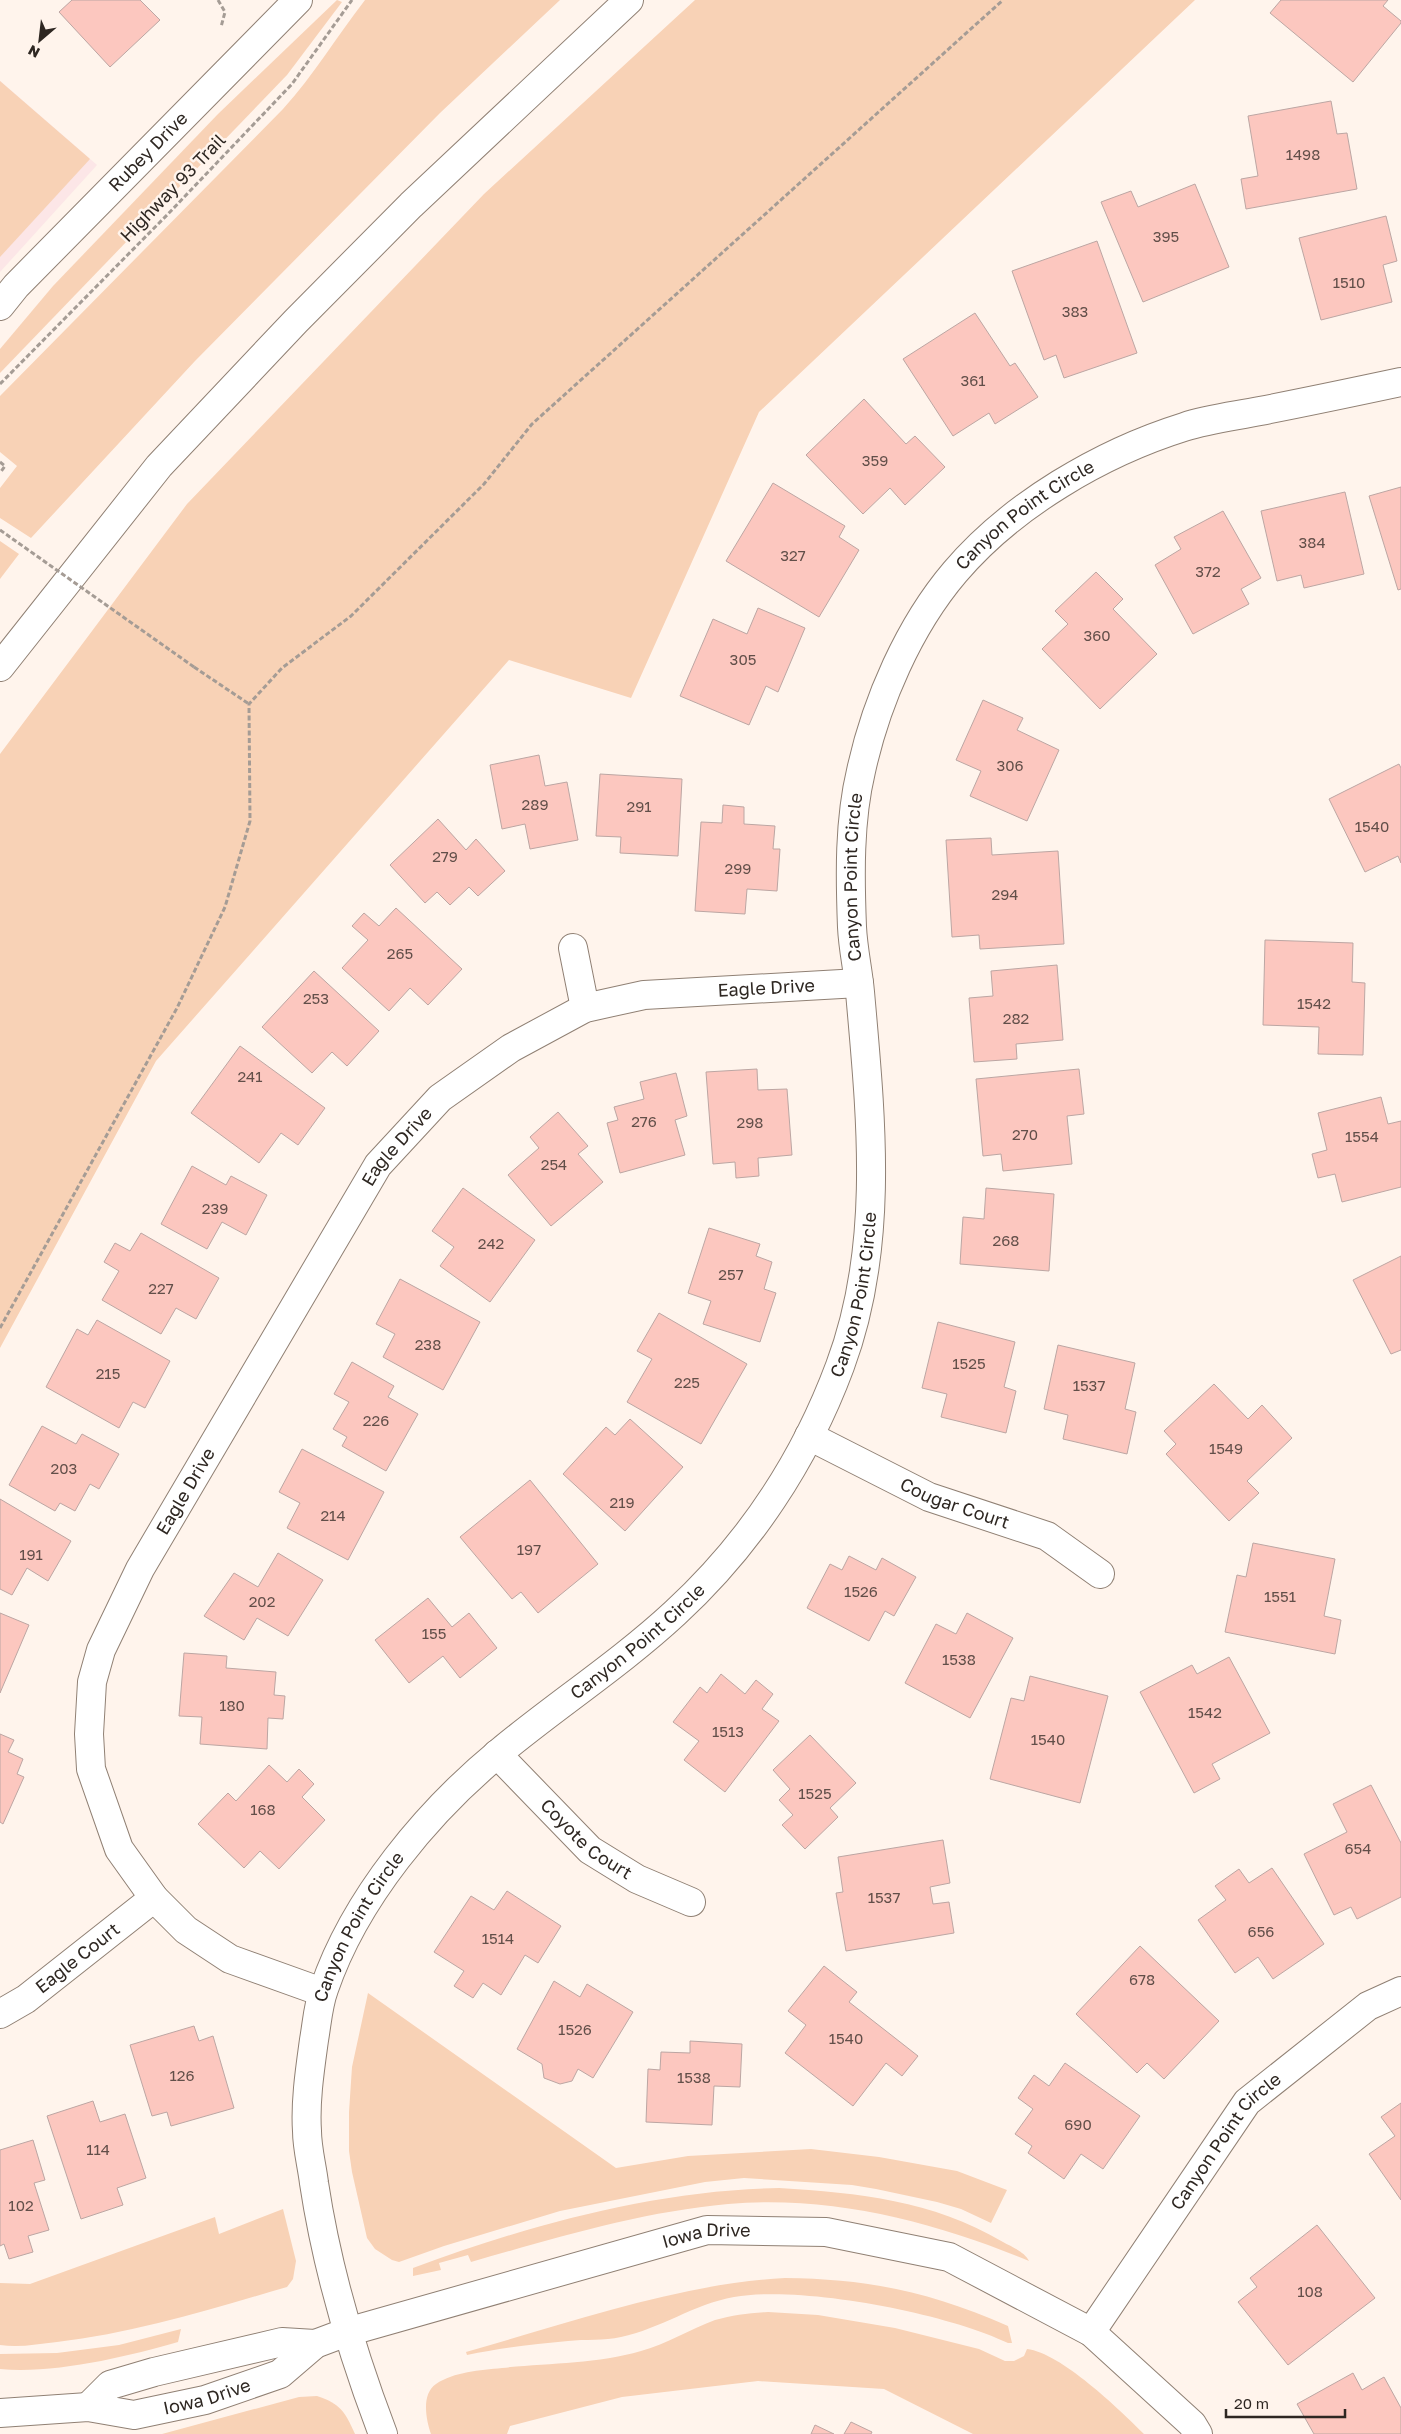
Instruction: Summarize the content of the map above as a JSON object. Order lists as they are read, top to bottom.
{
  "streets": {
    "main road": [
      "Rubey Drive",
      "Canyon Point Circle",
      "Eagle Drive",
      "Cougar Court",
      "Coyote Court",
      "Eagle Court",
      "Iowa Drive"
    ],
    "path": ["Highway 93 Trail"]
  },
  "crossings": [
    ["Canyon Point Circle", "Eagle Drive"],
    ["Canyon Point Circle", "Cougar Court"],
    ["Canyon Point Circle", "Coyote Court"],
    ["Canyon Point Circle", "Iowa Drive"],
    ["Eagle Drive", "Eagle Court"]
  ],
  "house_numbers": [
    "1498",
    "395",
    "1510",
    "383",
    "361",
    "359",
    "384",
    "327",
    "372",
    "360",
    "305",
    "306",
    "289",
    "291",
    "1540",
    "279",
    "299",
    "294",
    "265",
    "253",
    "1542",
    "282",
    "241",
    "276",
    "298",
    "270",
    "1554",
    "254",
    "239",
    "268",
    "242",
    "257",
    "227",
    "238",
    "1525",
    "215",
    "225",
    "1537",
    "226",
    "1549",
    "203",
    "219",
    "214",
    "197",
    "191",
    "1526",
    "1551",
    "202",
    "155",
    "1538",
    "180",
    "1542",
    "1513",
    "1540",
    "1525",
    "168",
    "654",
    "1537",
    "656",
    "1514",
    "678",
    "1526",
    "1540",
    "126",
    "1538",
    "690",
    "114",
    "102",
    "108"
  ],
  "scale_bar": "20 m",
  "north": "bottom left"
}
